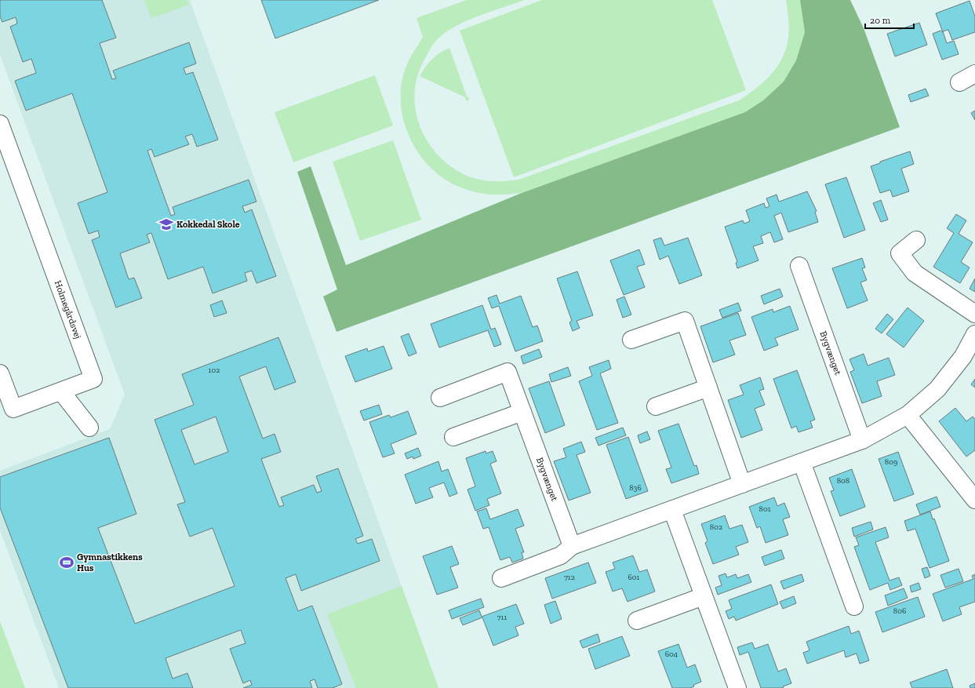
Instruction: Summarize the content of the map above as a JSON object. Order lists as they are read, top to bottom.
{
  "streets": {
    "street": ["Holmegårdsvej", "Bygvænget"]
  },
  "places": {
    "school or university": ["Kokkedal Skole"],
    "sports": ["Gymnastikkens Hus"]
  },
  "house_numbers": [
    "102",
    "809",
    "808",
    "836",
    "801",
    "802",
    "712",
    "601",
    "806",
    "711",
    "604"
  ],
  "scale_bar": "20 m"
}
